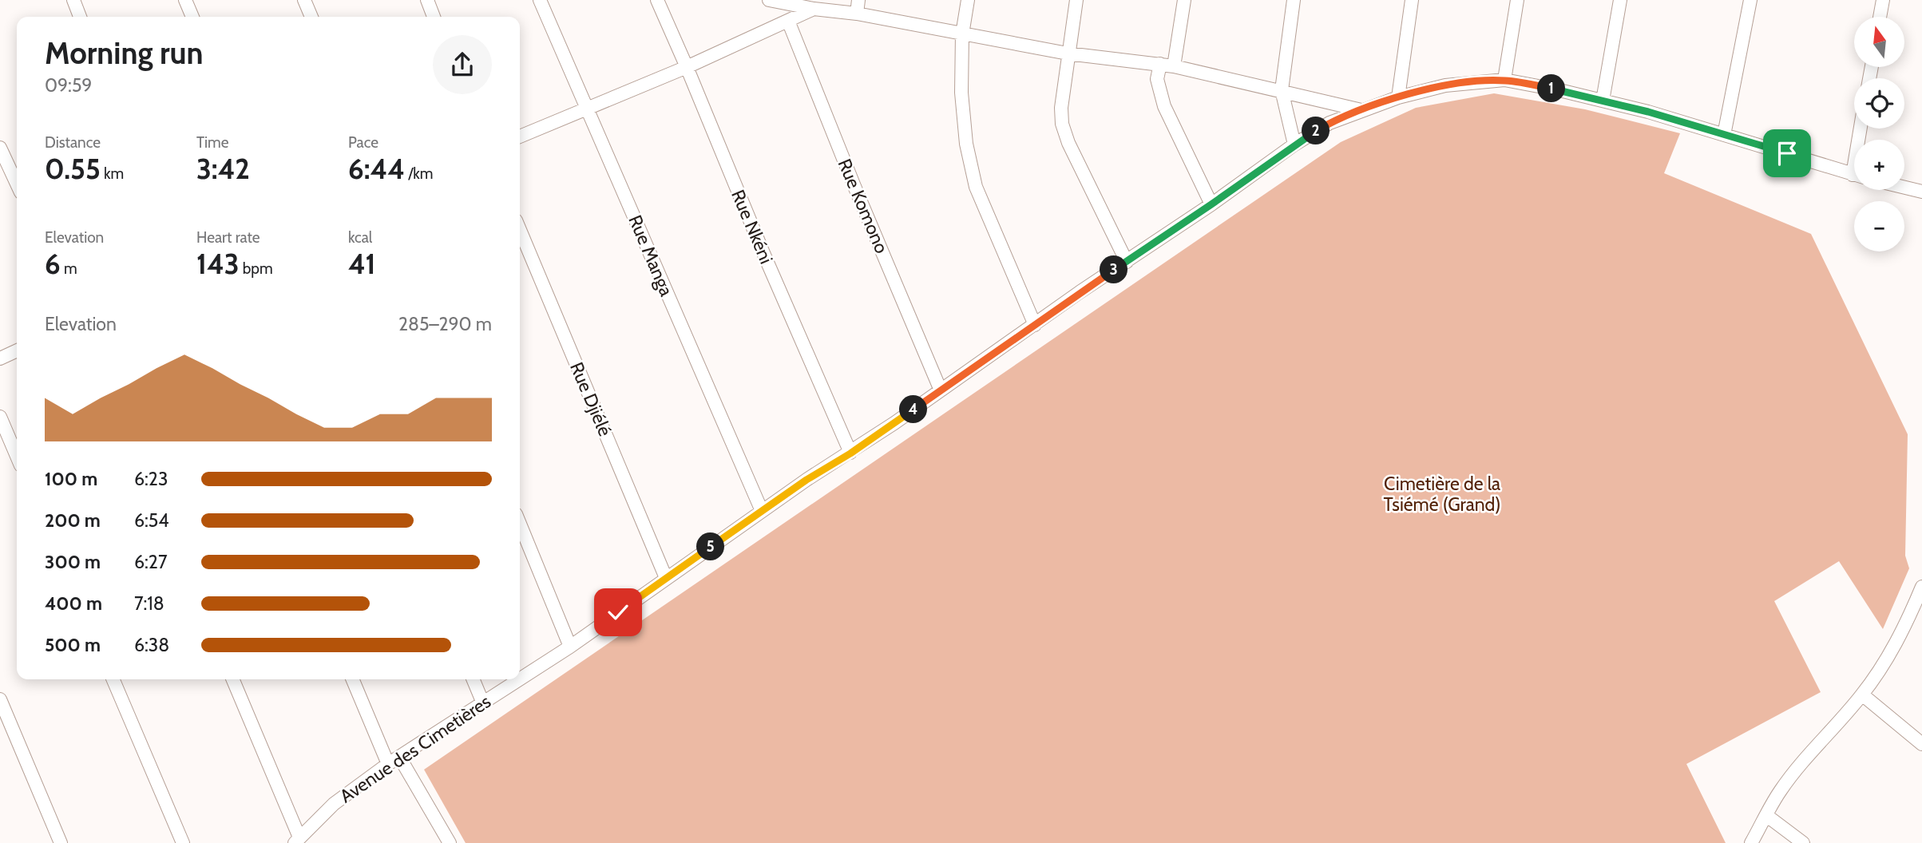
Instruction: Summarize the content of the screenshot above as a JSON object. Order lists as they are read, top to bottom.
{
  "streets": {
    "street": [
      "Rue Komono",
      "Rue Nkéni",
      "Rue Manga",
      "Rue Djiélé",
      "Avenue des Cimetières"
    ]
  },
  "crossings": [
    ["Rue Komono", "Avenue des Cimetières"],
    ["Rue Nkéni", "Avenue des Cimetières"],
    ["Rue Manga", "Avenue des Cimetières"],
    ["Rue Djiélé", "Avenue des Cimetières"]
  ],
  "parks": ["Cimetière de la Tsiémé (Grand)"],
  "north": "top",
  "page": {
    "map_buttons": ["+", "−"],
    "heading": ["Morning run", "09:59"],
    "pins": [
      "1",
      "2",
      "3",
      "4",
      "5"
    ],
    "stats": [
      ["Distance", "0.55 km"],
      ["Time", "3:42"],
      ["Pace", "6:44 /km"],
      ["Elevation", "6 m"],
      ["Heart rate", "143 bpm"],
      ["kcal", "41"]
    ],
    "chart": ["Elevation", "285–290 m"],
    "list": [
      {
        "name": "100 m",
        "note": "6:23"
      },
      {
        "name": "200 m",
        "note": "6:54"
      },
      {
        "name": "300 m",
        "note": "6:27"
      },
      {
        "name": "400 m",
        "note": "7:18"
      },
      {
        "name": "500 m",
        "note": "6:38"
      }
    ]
  }
}
